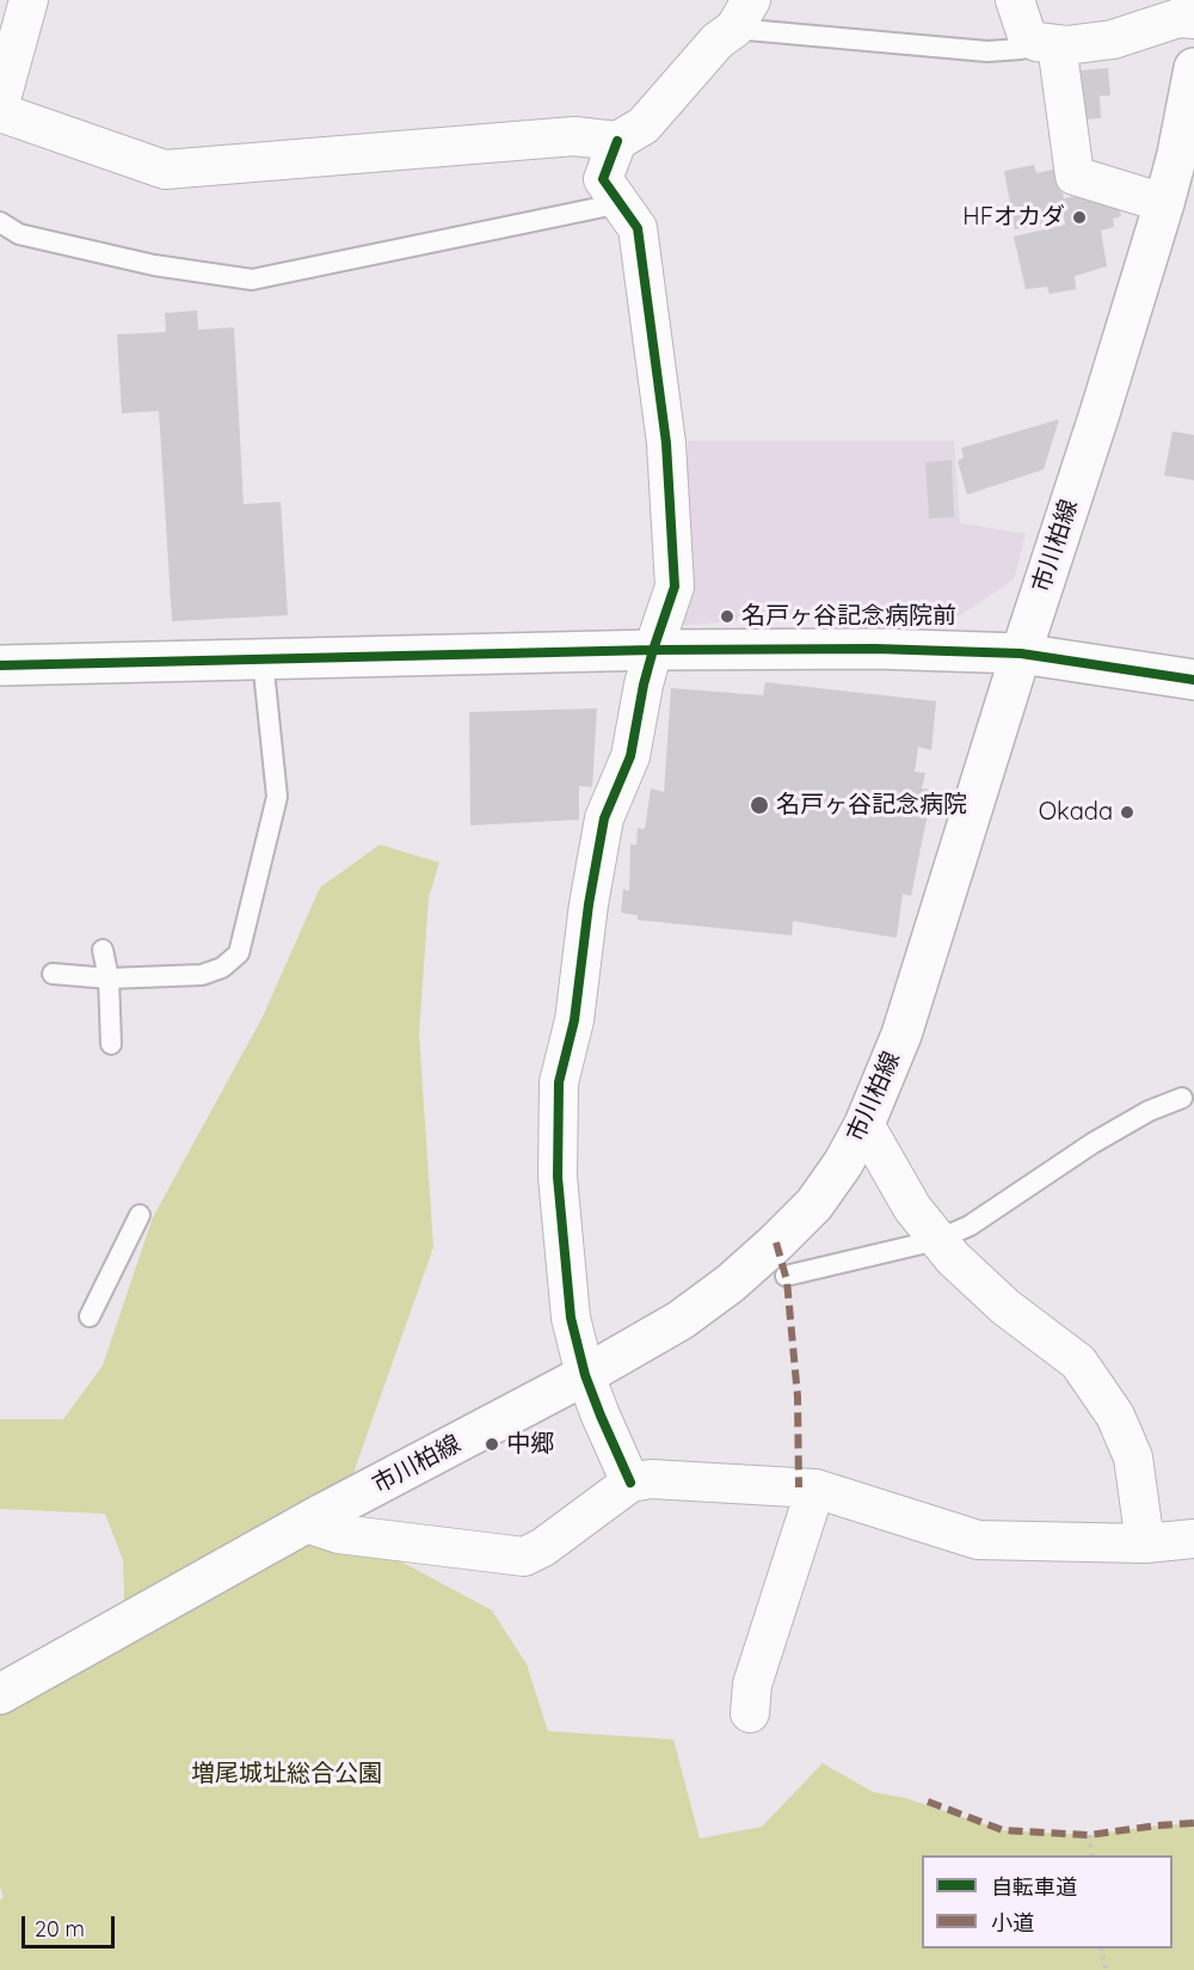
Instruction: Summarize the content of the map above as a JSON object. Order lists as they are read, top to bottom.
{
  "streets": {
    "main road": ["市川柏線"]
  },
  "parks": ["増尾城址総合公園"],
  "places": [
    "HFオカダ",
    "名戸ヶ谷記念病院前",
    "名戸ヶ谷記念病院",
    "Okada",
    "中郷"
  ],
  "legend": ["自転車道", "小道"],
  "scale_bar": "20 m"
}
